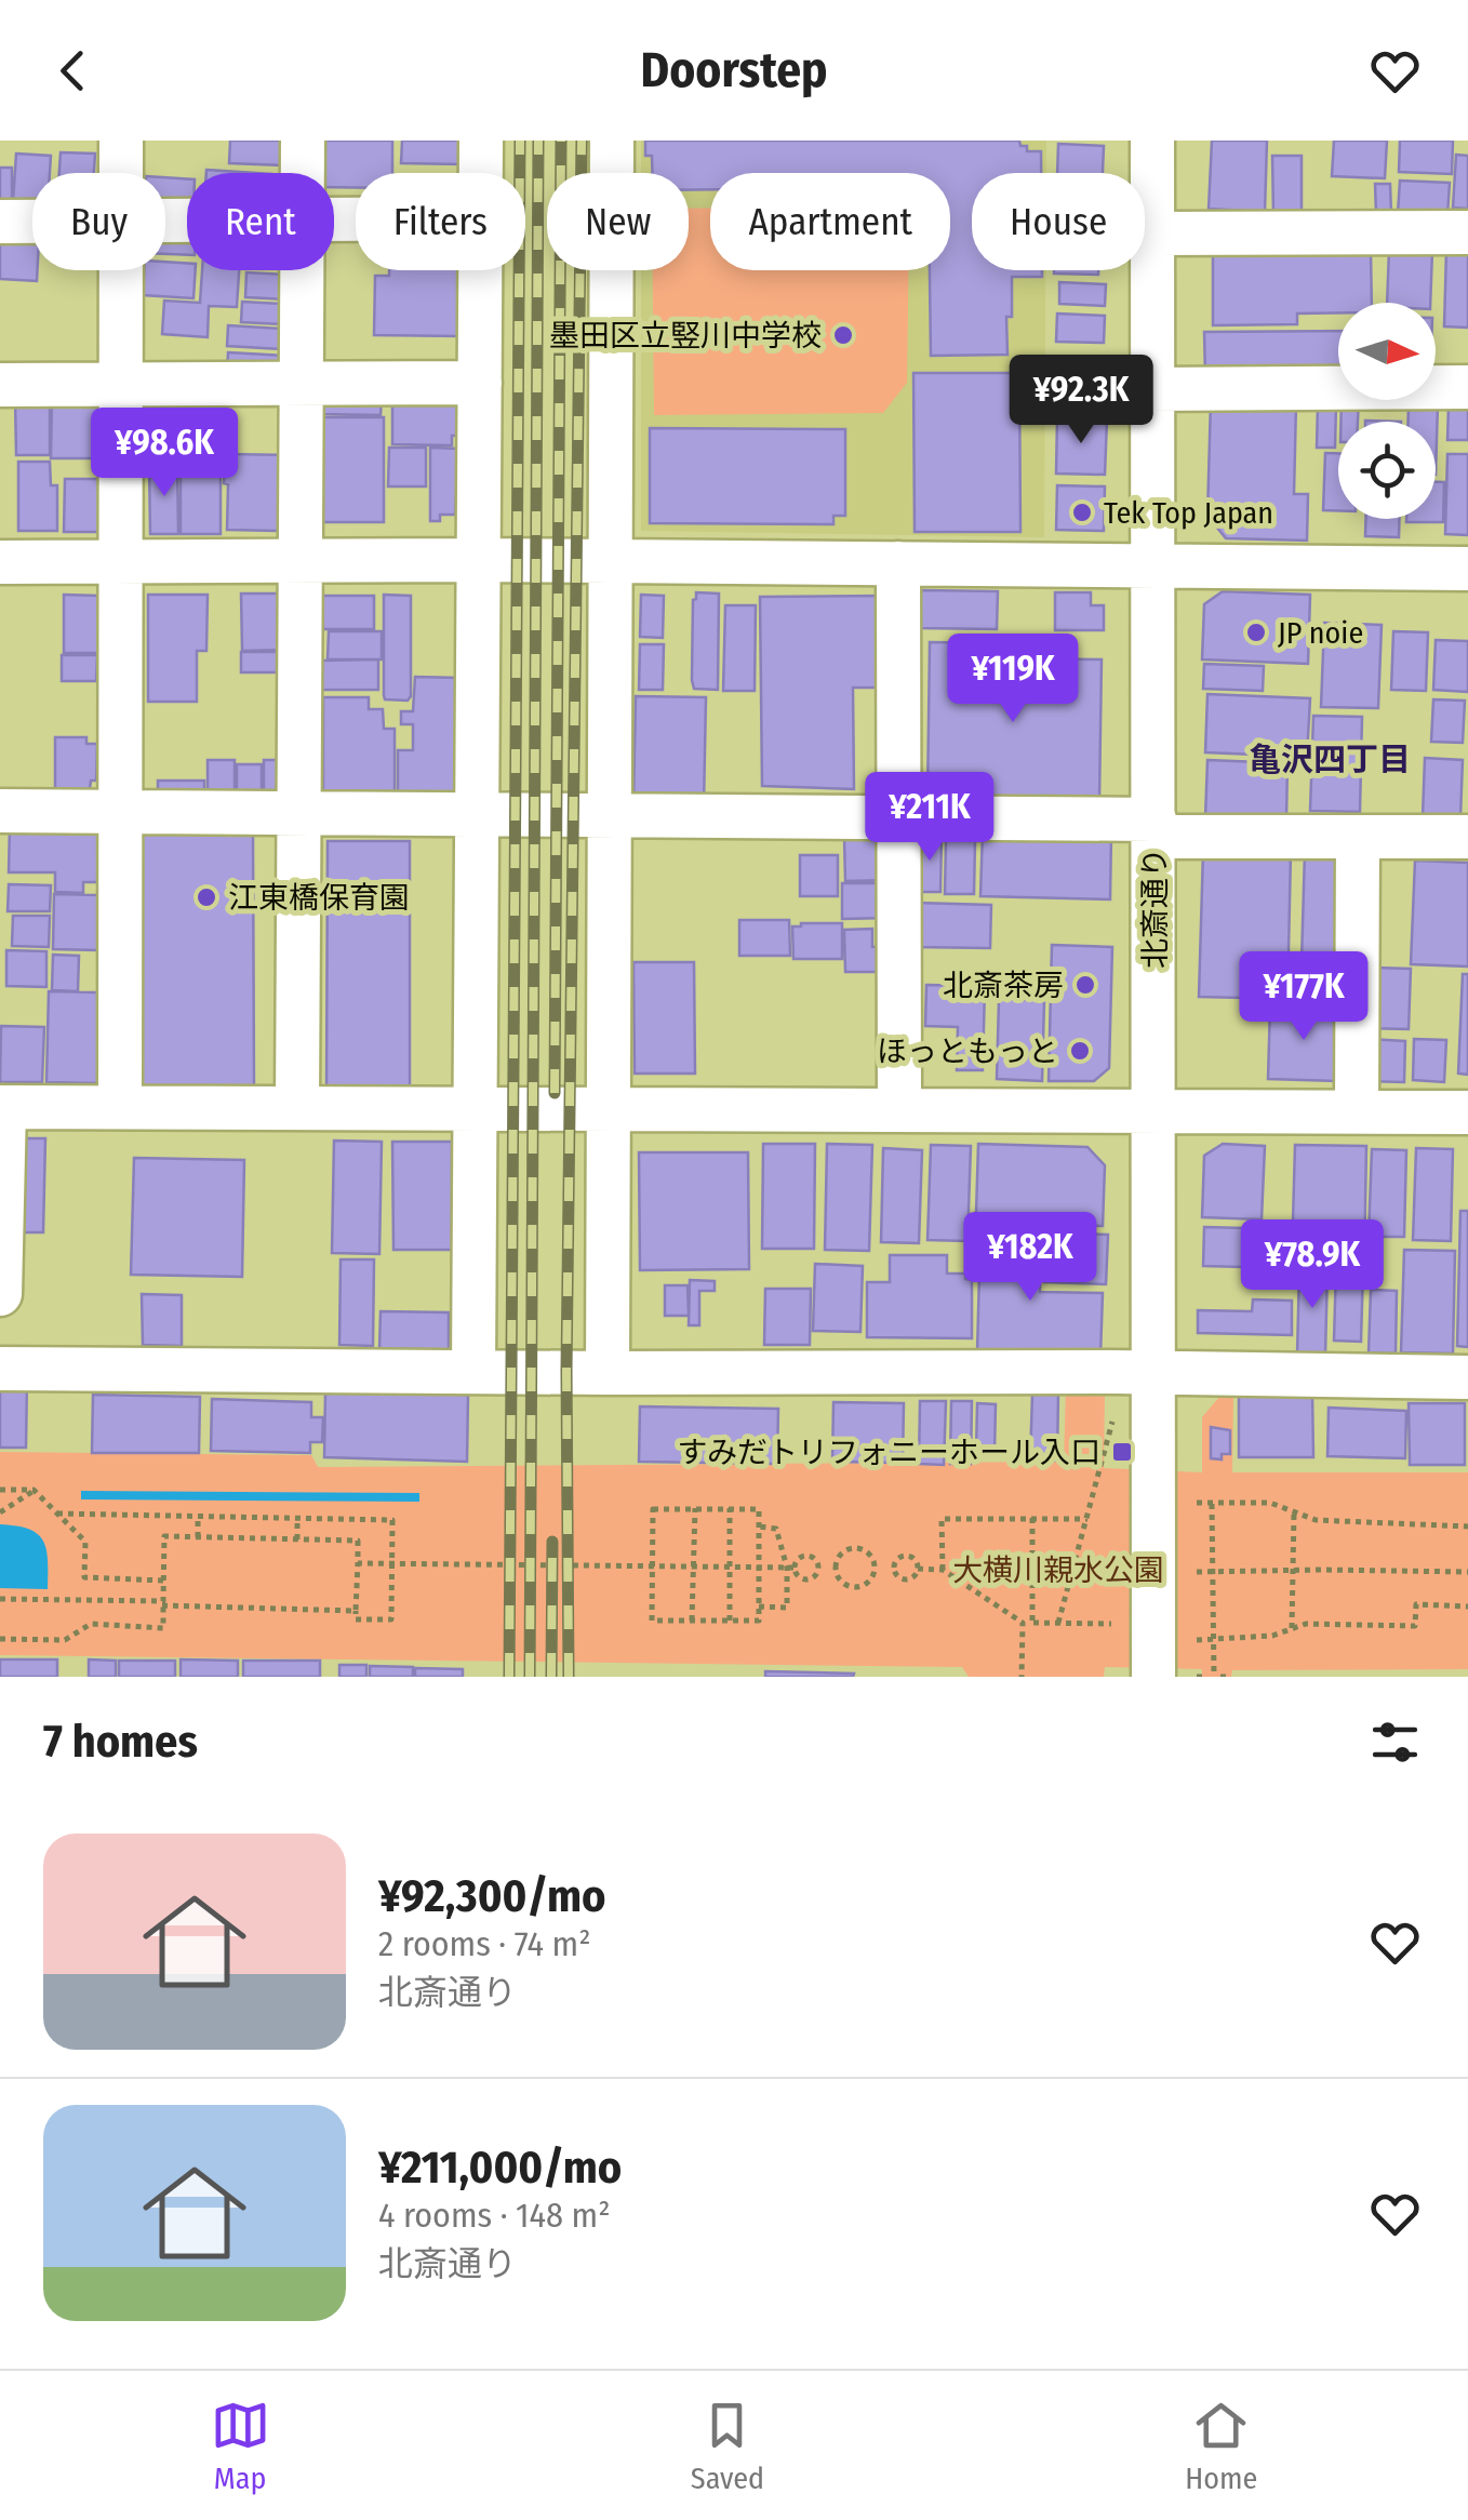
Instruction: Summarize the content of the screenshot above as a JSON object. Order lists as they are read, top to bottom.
{
  "streets": {
    "street": ["北斎通り"]
  },
  "districts": ["亀沢四丁目"],
  "parks": ["大横川親水公園"],
  "places": {
    "other": [
      "墨田区立竪川中学校",
      "Tek Top Japan",
      "JP noie",
      "江東橋保育園",
      "北斎茶房",
      "ほっともっと"
    ],
    "transit": ["すみだトリフォニーホール入口"]
  },
  "north": "right",
  "page": {
    "header": "Doorstep",
    "chip": [
      "Buy",
      "Rent",
      "Filters",
      "New",
      "Apartment",
      "House"
    ],
    "price": [
      "¥92.3K",
      "¥98.6K",
      "¥119K",
      "¥211K",
      "¥177K",
      "¥182K",
      "¥78.9K"
    ],
    "heading": "7 homes",
    "list": [
      {
        "name": "¥92,300/mo",
        "note": "2 rooms · 74 m² · 北斎通り"
      },
      {
        "name": "¥211,000/mo",
        "note": "4 rooms · 148 m² · 北斎通り"
      }
    ],
    "tabs": ["Map", "Saved", "Home"]
  }
}
